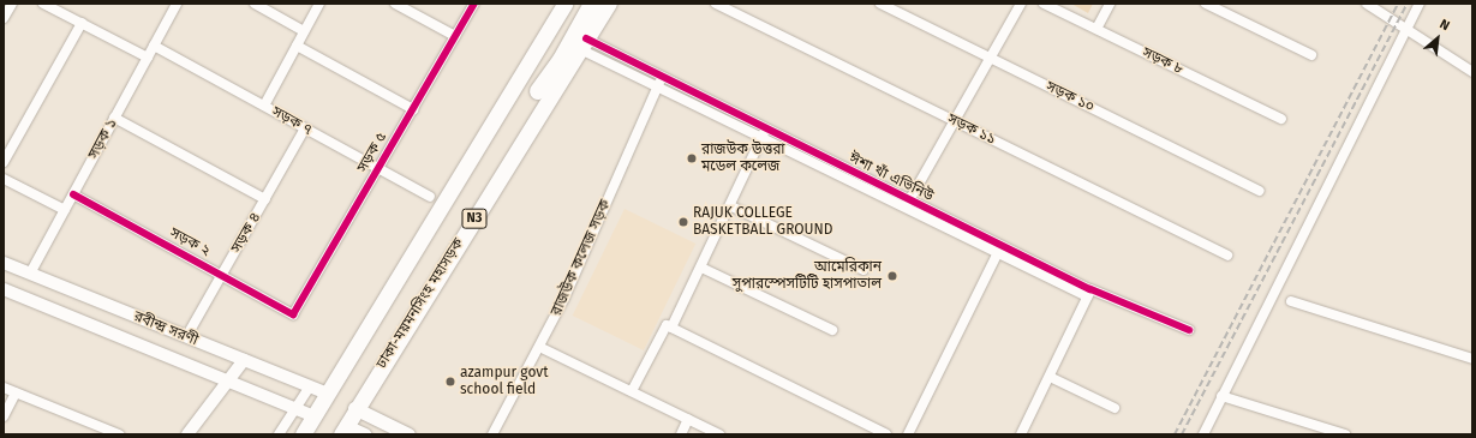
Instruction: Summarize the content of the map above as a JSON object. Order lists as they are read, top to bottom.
{
  "streets": {
    "highway": ["N3", "ঢাকা-ময়মনসিংহ মহাসড়ক"],
    "street": [
      "সড়ক ৮",
      "সড়ক ১০",
      "সড়ক ৭",
      "সড়ক ১১",
      "সড়ক ১",
      "সড়ক ৫",
      "ঈশা খাঁ এভিনিউ",
      "সড়ক ৪",
      "সড়ক ২",
      "রাজউক কলেজ সড়ক",
      "রবীন্দ্র সরণী"
    ]
  },
  "crossings": [
    ["সড়ক ৭", "সড়ক ১"],
    ["সড়ক ৭", "সড়ক ৫"],
    ["সড়ক ৭", "সড়ক ৪"],
    ["সড়ক ১", "সড়ক ২"],
    ["সড়ক ১", "রবীন্দ্র সরণী"],
    ["সড়ক ৫", "সড়ক ২"],
    ["ঈশা খাঁ এভিনিউ", "রাজউক কলেজ সড়ক"],
    ["ঈশা খাঁ এভিনিউ", "ঢাকা-ময়মনসিংহ মহাসড়ক"],
    ["N3", "রবীন্দ্র সরণী"],
    ["সড়ক ৪", "সড়ক ২"],
    ["সড়ক ৪", "রবীন্দ্র সরণী"]
  ],
  "places": [
    "রাজউক উত্তরা মডেল কলেজ",
    "RAJUK COLLEGE BASKETBALL GROUND",
    "আমেরিকান সুপারস্পেসটিটি হাসপাতাল",
    "azampur govt school field"
  ],
  "north": "top right"
}
